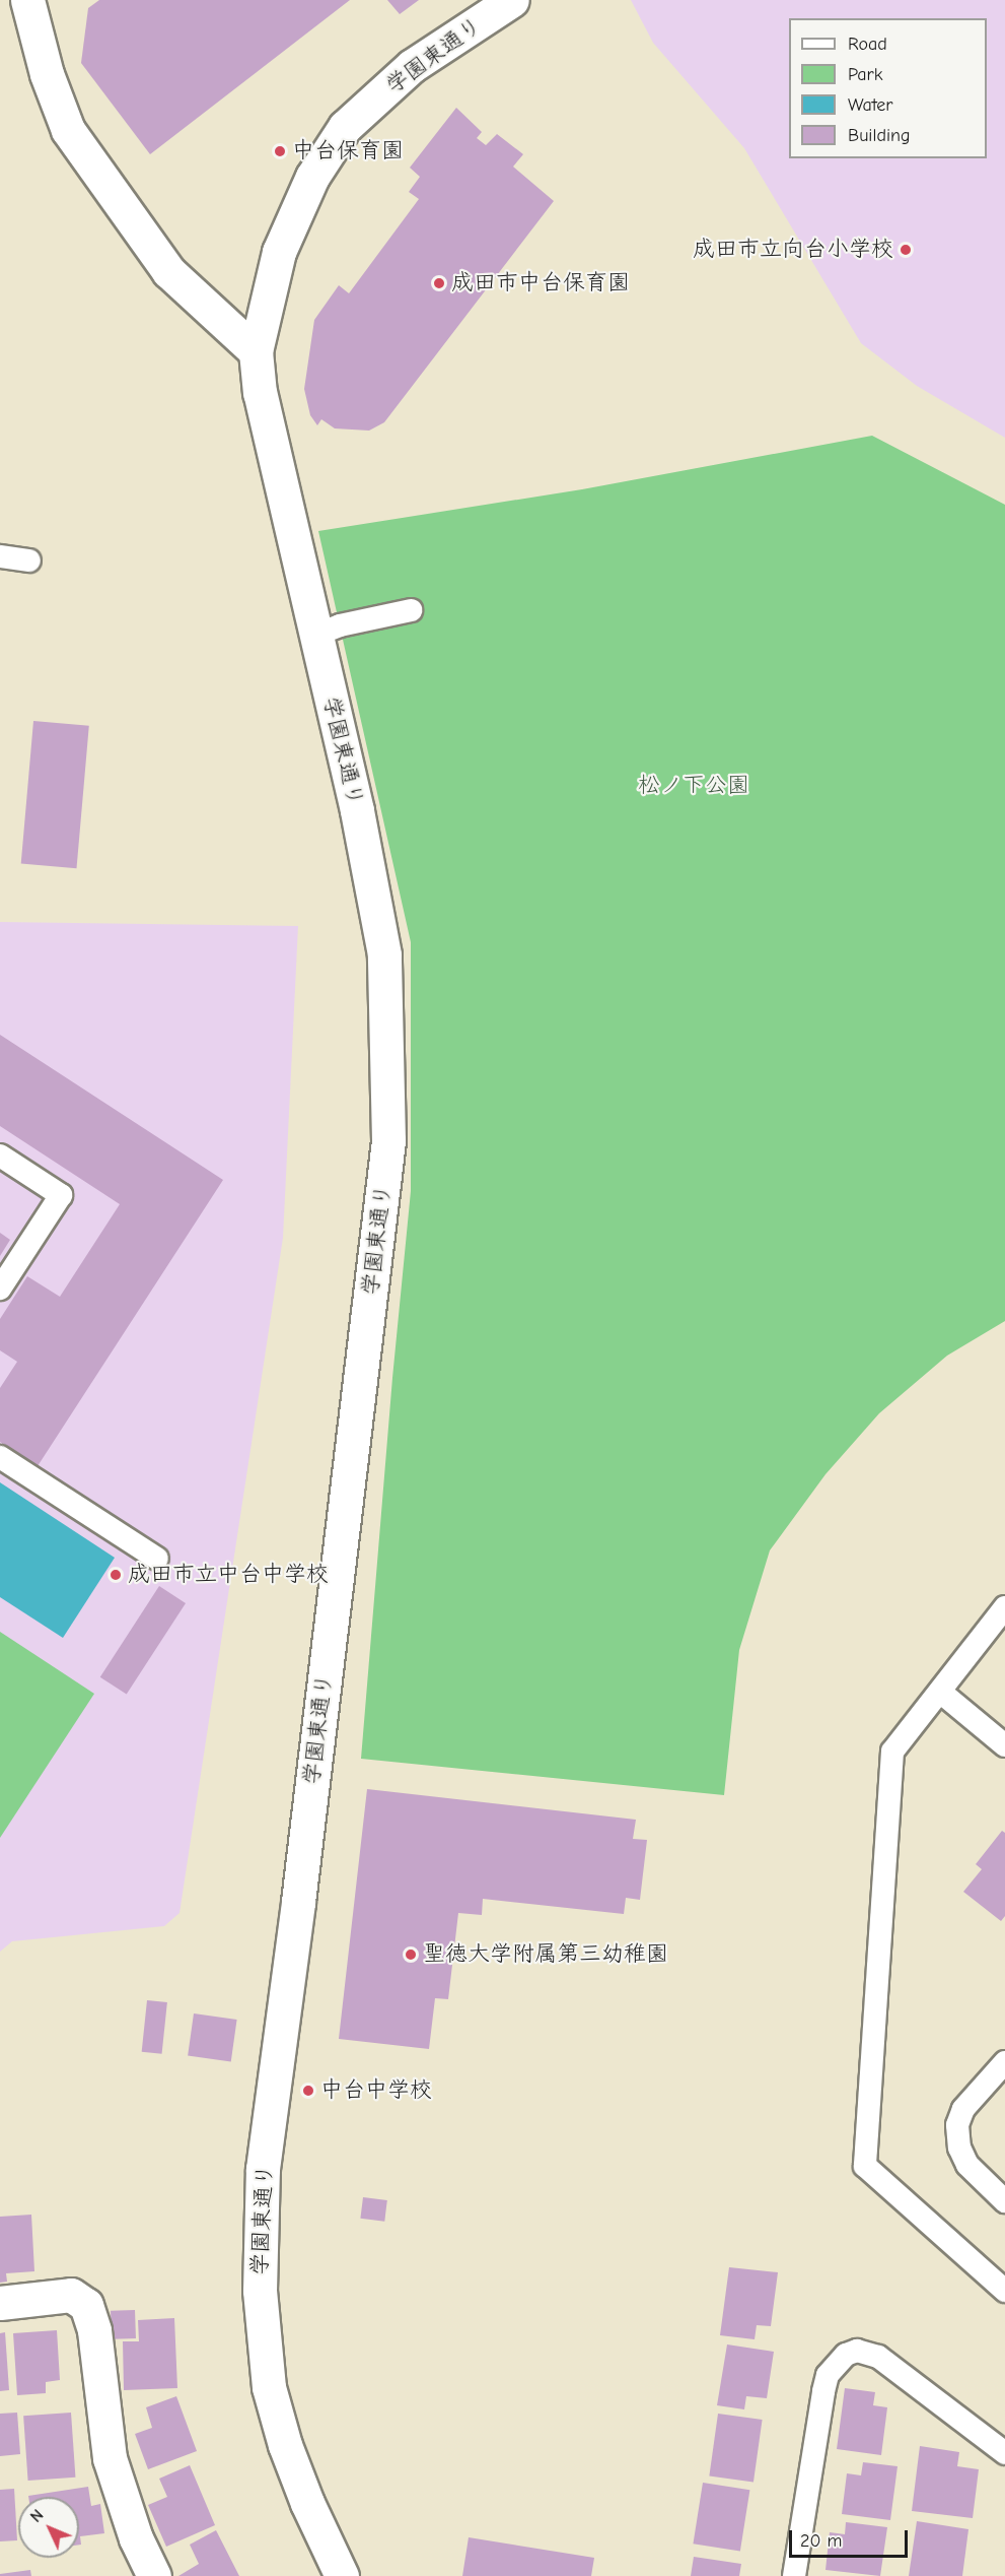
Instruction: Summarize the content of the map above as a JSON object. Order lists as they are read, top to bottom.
{
  "streets": {
    "street": ["学園東通り"]
  },
  "parks": ["松ノ下公園"],
  "places": [
    "中台保育園",
    "成田市立向台小学校",
    "成田市中台保育園",
    "成田市立中台中学校",
    "聖徳大学附属第三幼稚園",
    "中台中学校"
  ],
  "legend": [
    "Road",
    "Park",
    "Water",
    "Building"
  ],
  "scale_bar": "20 m",
  "north": "top left"
}
